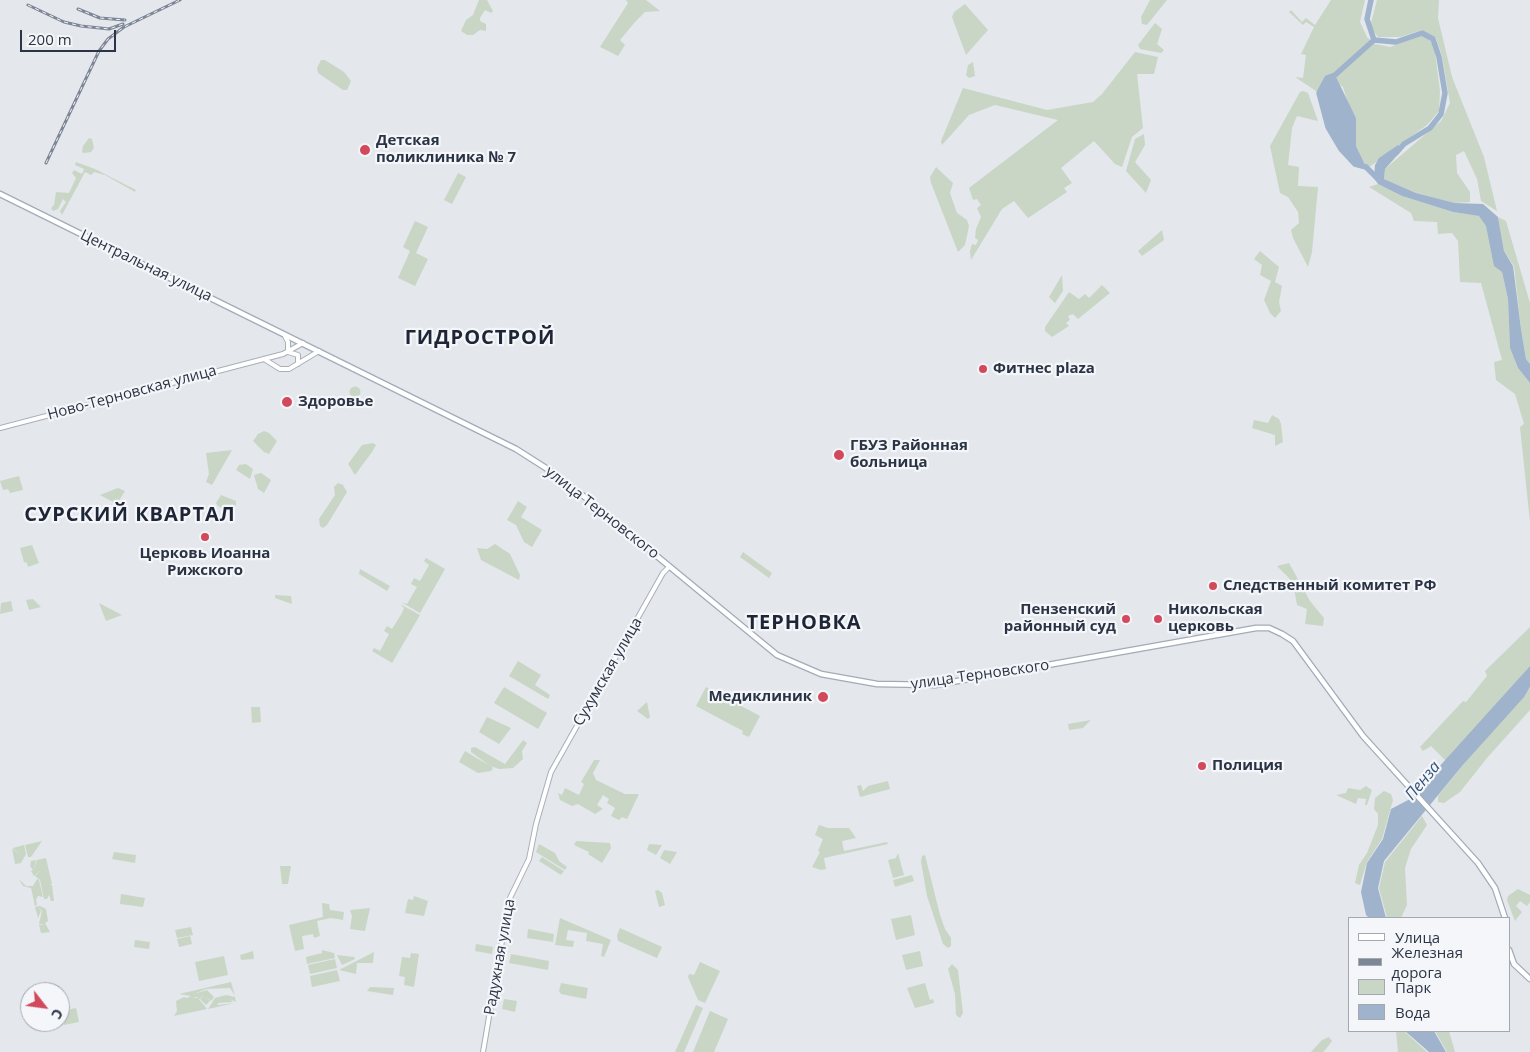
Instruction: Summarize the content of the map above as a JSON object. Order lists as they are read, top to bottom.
{
  "streets": {
    "main road": [
      "Центральная улица",
      "Ново-Терновская улица",
      "улица Терновского",
      "Сухумская улица",
      "Радужная улица"
    ]
  },
  "crossings": [
    ["Центральная улица", "улица Терновского"],
    ["Ново-Терновская улица", "улица Терновского"],
    ["улица Терновского", "Сухумская улица"],
    ["Сухумская улица", "Радужная улица"]
  ],
  "districts": ["ГИДРОСТРОЙ", "СУРСКИЙ КВАРТАЛ", "ТЕРНОВКА"],
  "water": ["Пенза"],
  "places": [
    "Детская поликлиника № 7",
    "Фитнес plaza",
    "Здоровье",
    "ГБУЗ Районная больница",
    "Церковь Иоанна Рижского",
    "Следственный комитет РФ",
    "Пензенский районный суд",
    "Никольская церковь",
    "Медиклиник",
    "Полиция"
  ],
  "legend": [
    "Улица",
    "Железная дорога",
    "Парк",
    "Вода"
  ],
  "scale_bar": "200 m",
  "north": "bottom right"
}
